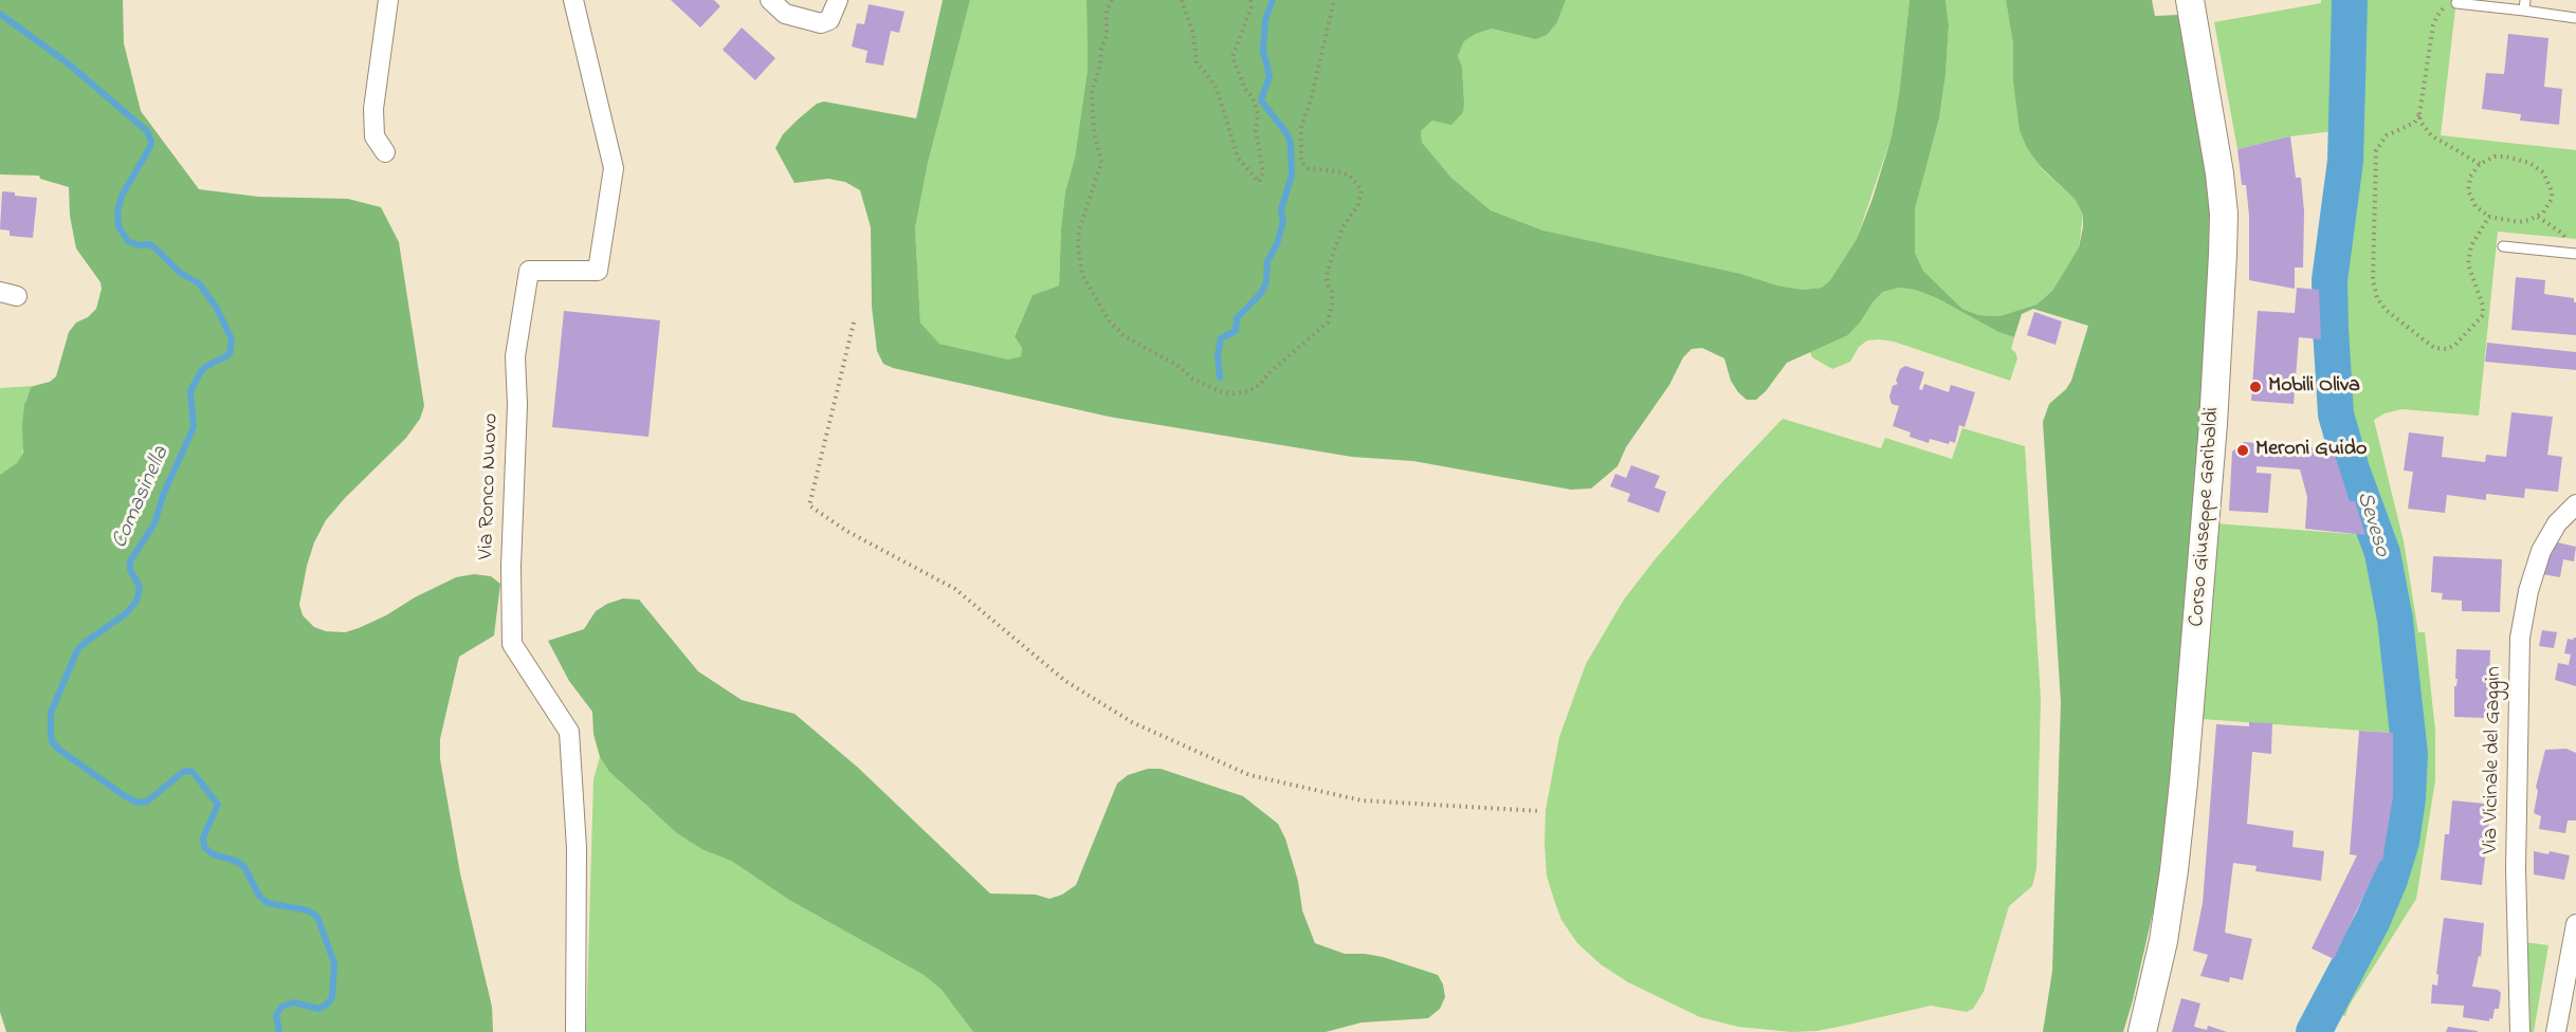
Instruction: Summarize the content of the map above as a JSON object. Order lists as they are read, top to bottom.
{
  "streets": {
    "main road": ["Corso Giuseppe Garibaldi"],
    "street": ["Via Ronco Nuovo", "Via Vicinale del Gaggin"]
  },
  "water": ["Comasinella", "Seveso"],
  "places": ["Mobili Oliva", "Meroni Guido"]
}
